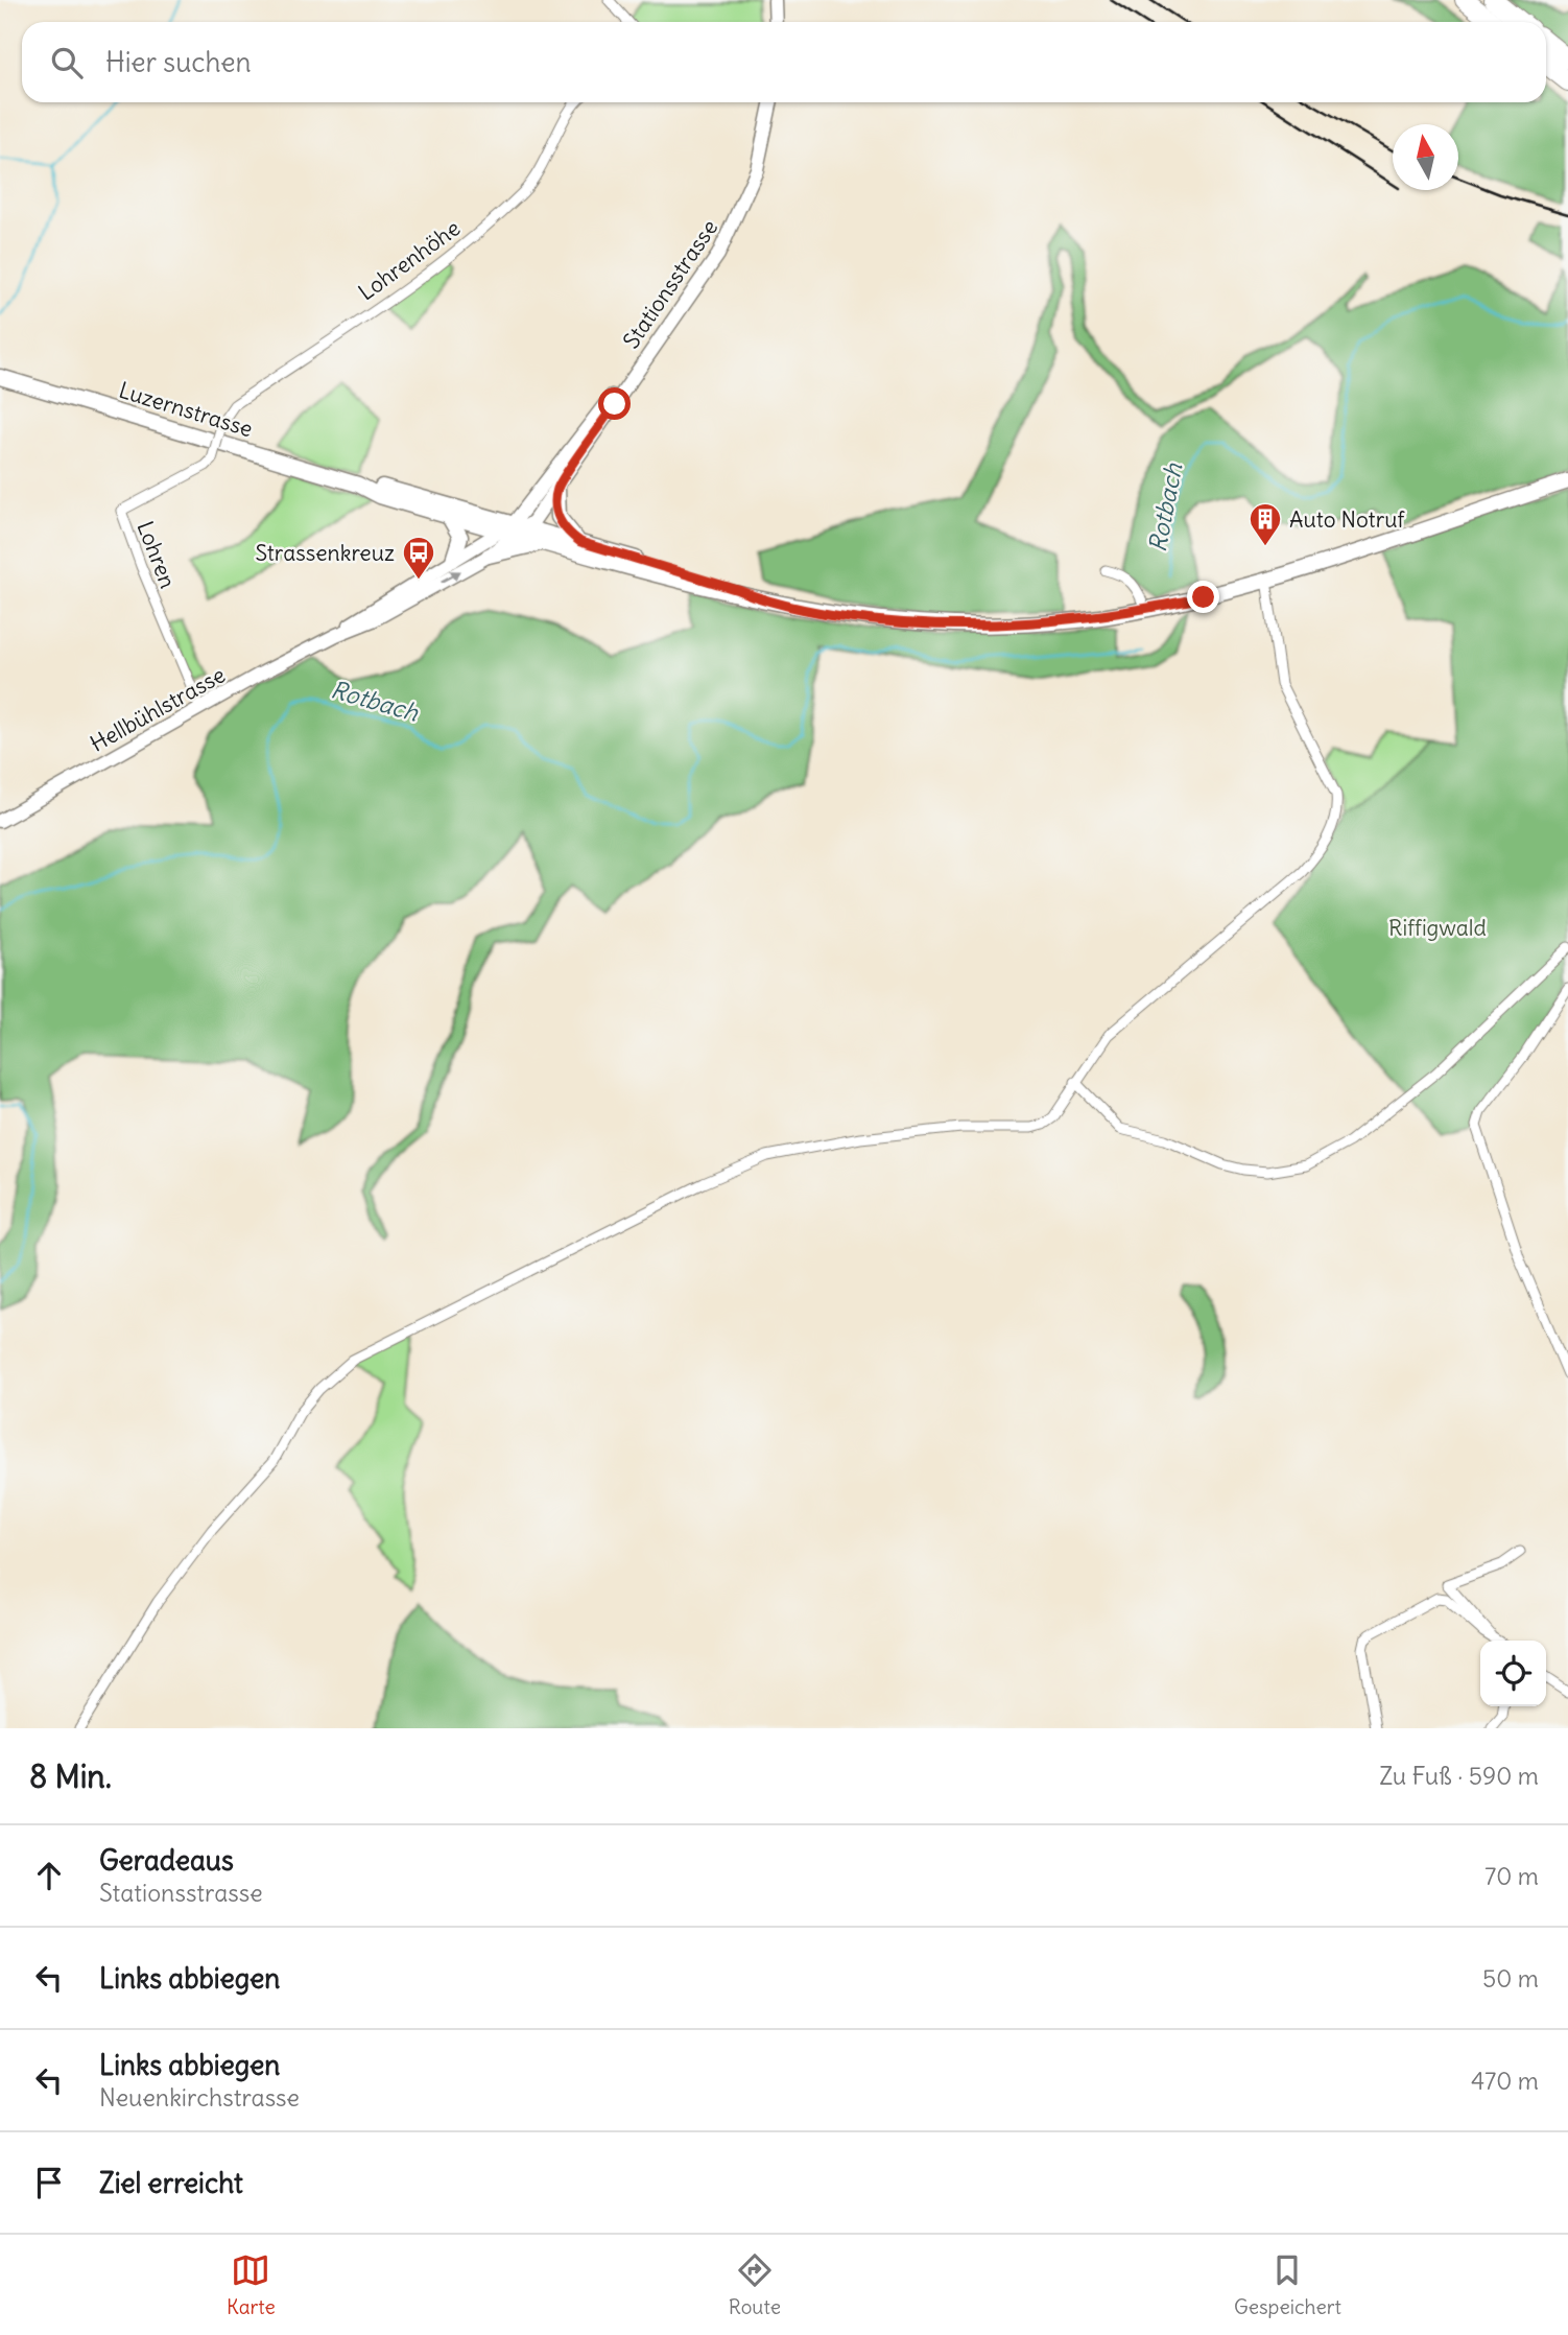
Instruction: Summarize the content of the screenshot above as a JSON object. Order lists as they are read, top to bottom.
{
  "streets": {
    "main road": ["Stationsstrasse", "Luzernstrasse", "Hellbühlstrasse"],
    "street": ["Lohrenhöhe", "Lohren"]
  },
  "crossings": [
    ["Lohrenhöhe", "Lohren"],
    ["Stationsstrasse", "Hellbühlstrasse"],
    ["Lohren", "Hellbühlstrasse"]
  ],
  "water": ["Rotbach"],
  "parks": ["Riffigwald"],
  "places": {
    "building": ["Auto Notruf"],
    "bus stop": ["Strassenkreuz"]
  },
  "north": "top",
  "page": {
    "search": "Hier suchen",
    "heading": ["8 Min.", "Zu Fuß · 590 m"],
    "list": [
      ["Geradeaus", "Stationsstrasse", "70 m"],
      ["Links abbiegen", "50 m"],
      ["Links abbiegen", "Neuenkirchstrasse", "470 m"],
      "Ziel erreicht"
    ],
    "nav": ["Karte", "Route", "Gespeichert"]
  }
}
